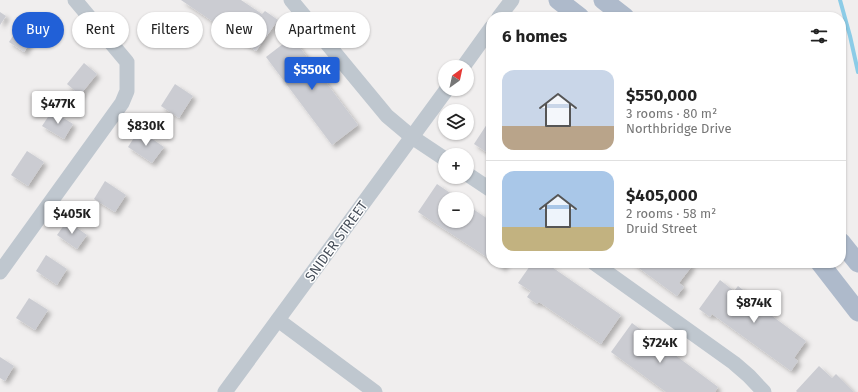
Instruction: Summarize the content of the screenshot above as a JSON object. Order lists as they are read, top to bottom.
{
  "streets": {
    "street": ["SNIDER STREET"]
  },
  "north": "top right",
  "page": {
    "chip": [
      "Buy",
      "Rent",
      "Filters",
      "New",
      "Apartment"
    ],
    "heading": "6 homes",
    "price": [
      "$550K",
      "$477K",
      "$830K",
      "$405K",
      "$874K",
      "$724K"
    ],
    "map_buttons": ["+", "−"],
    "list": [
      {
        "name": "$550,000",
        "note": "3 rooms · 80 m² · Northbridge Drive"
      },
      {
        "name": "$405,000",
        "note": "2 rooms · 58 m² · Druid Street"
      }
    ]
  }
}
